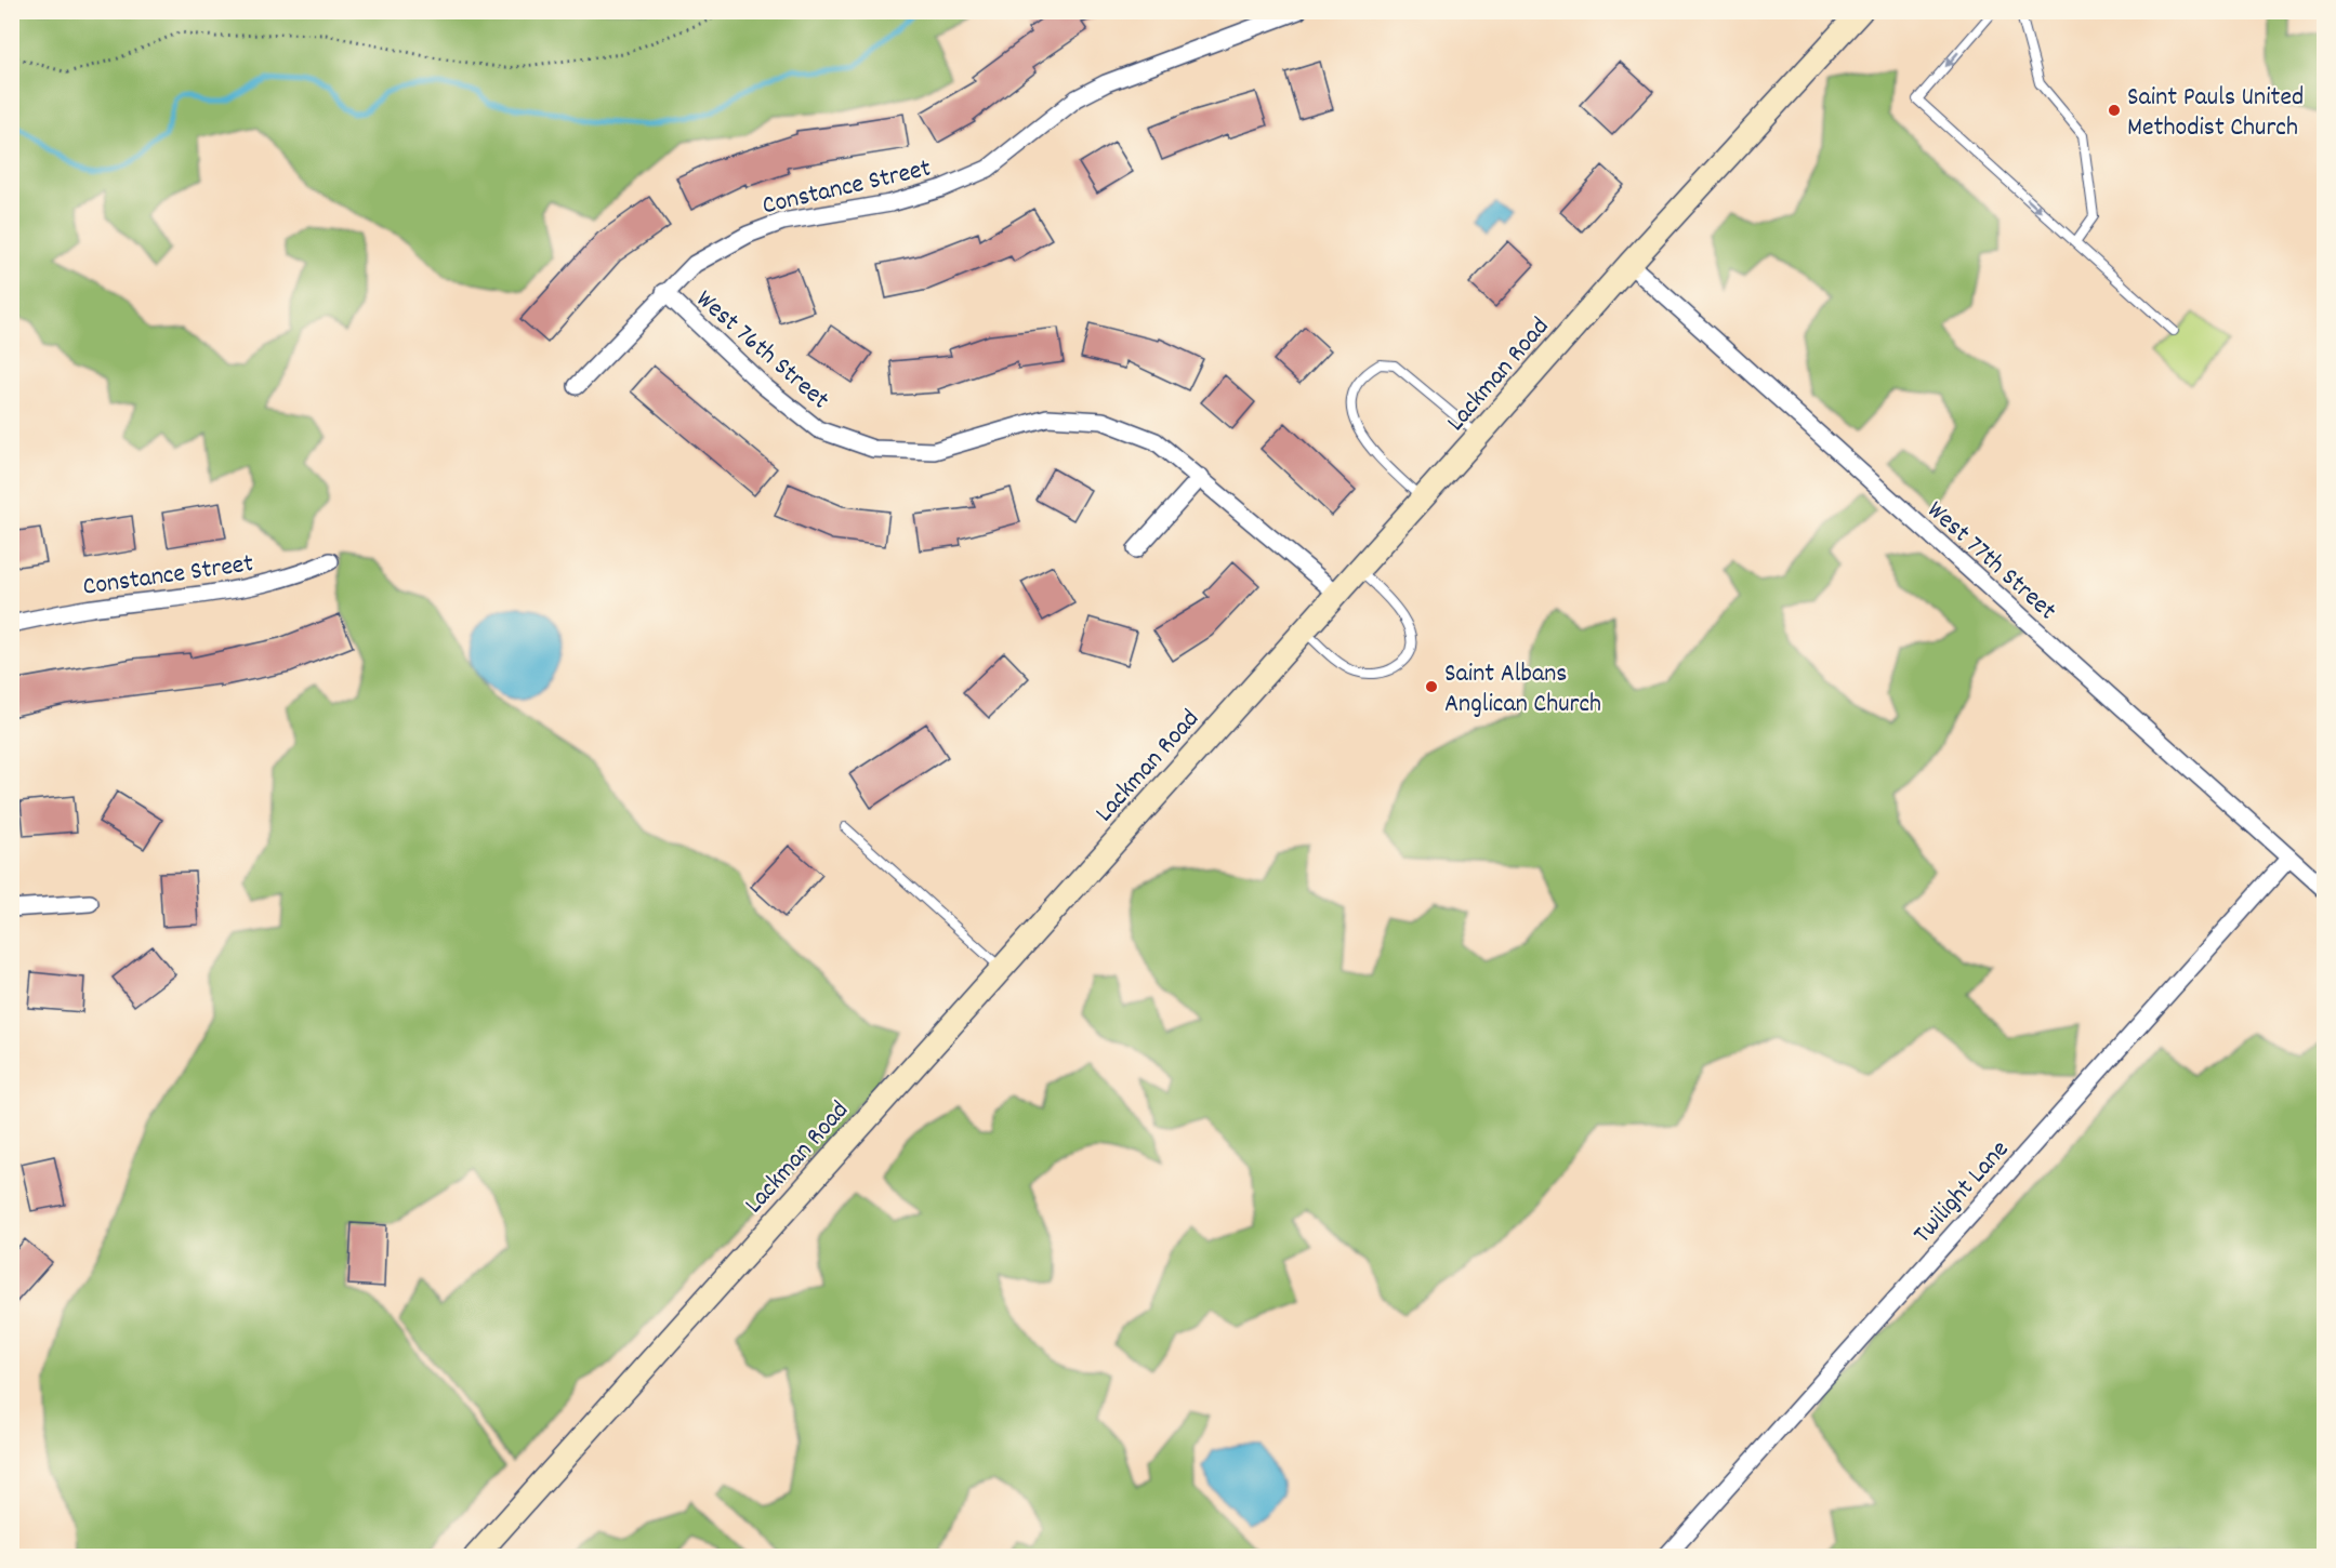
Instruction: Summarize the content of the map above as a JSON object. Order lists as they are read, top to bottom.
{
  "streets": {
    "main road": ["Lackman Road"],
    "street": [
      "Constance Street",
      "West 76th Street",
      "West 77th Street",
      "Twilight Lane"
    ]
  },
  "crossings": [
    ["Constance Street", "West 76th Street"],
    ["West 76th Street", "Lackman Road"],
    ["Lackman Road", "West 77th Street"],
    ["West 77th Street", "Twilight Lane"]
  ],
  "places": ["Saint Pauls United Methodist Church", "Saint Albans Anglican Church"]
}
